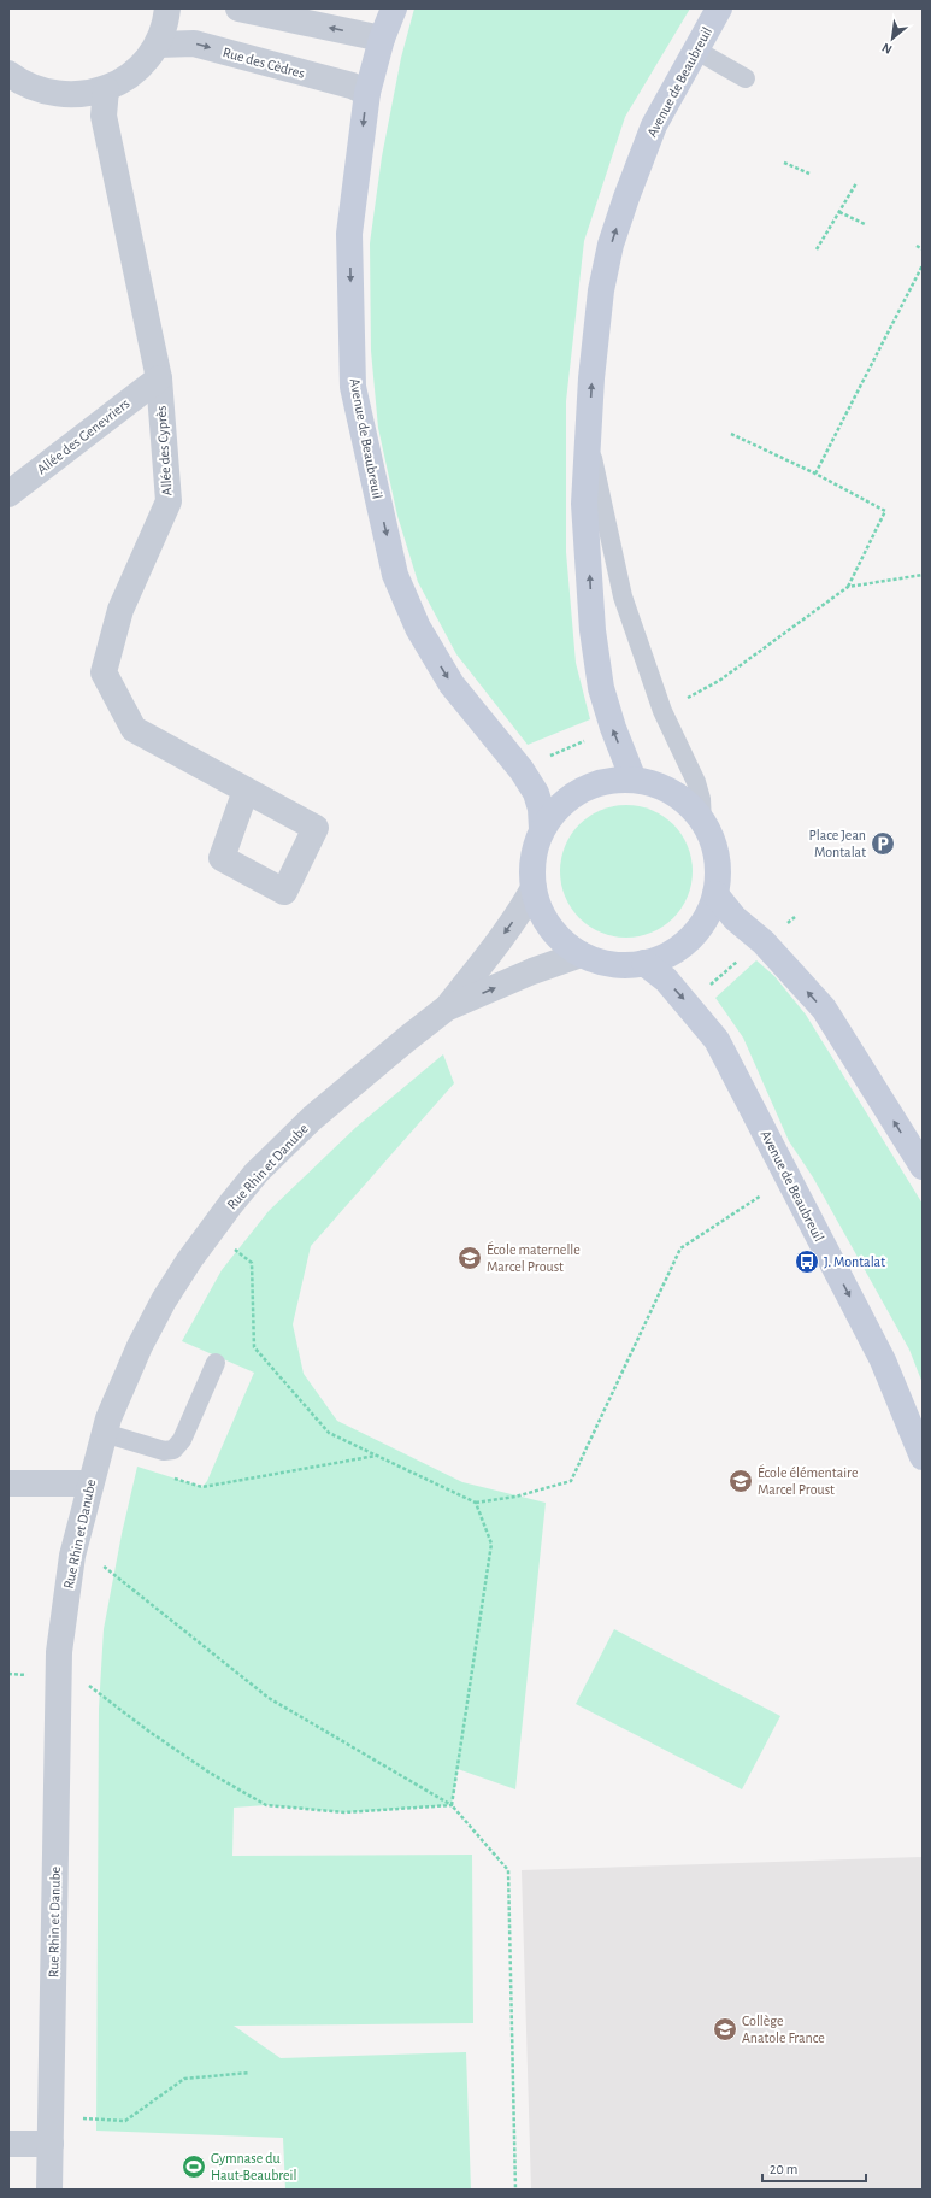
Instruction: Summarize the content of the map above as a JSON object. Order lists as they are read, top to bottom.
{
  "streets": {
    "main road": ["Avenue de Beaubreuil"],
    "street": [
      "Rue des Cèdres",
      "Allée des Genevriers",
      "Allée des Cyprès",
      "Rue Rhin et Danube"
    ]
  },
  "crossings": [
    ["Rue des Cèdres", "Avenue de Beaubreuil"],
    ["Avenue de Beaubreuil", "Rue Rhin et Danube"],
    ["Allée des Genevriers", "Allée des Cyprès"]
  ],
  "places": {
    "parking": ["Place Jean Montalat"],
    "school or university": ["École maternelle Marcel Proust", "École élémentaire Marcel Proust", "Collège Anatole France"],
    "bus stop": ["J. Montalat"],
    "sports": ["Gymnase du Haut-Beaubreil"]
  },
  "scale_bar": "20 m",
  "north": "bottom left"
}
